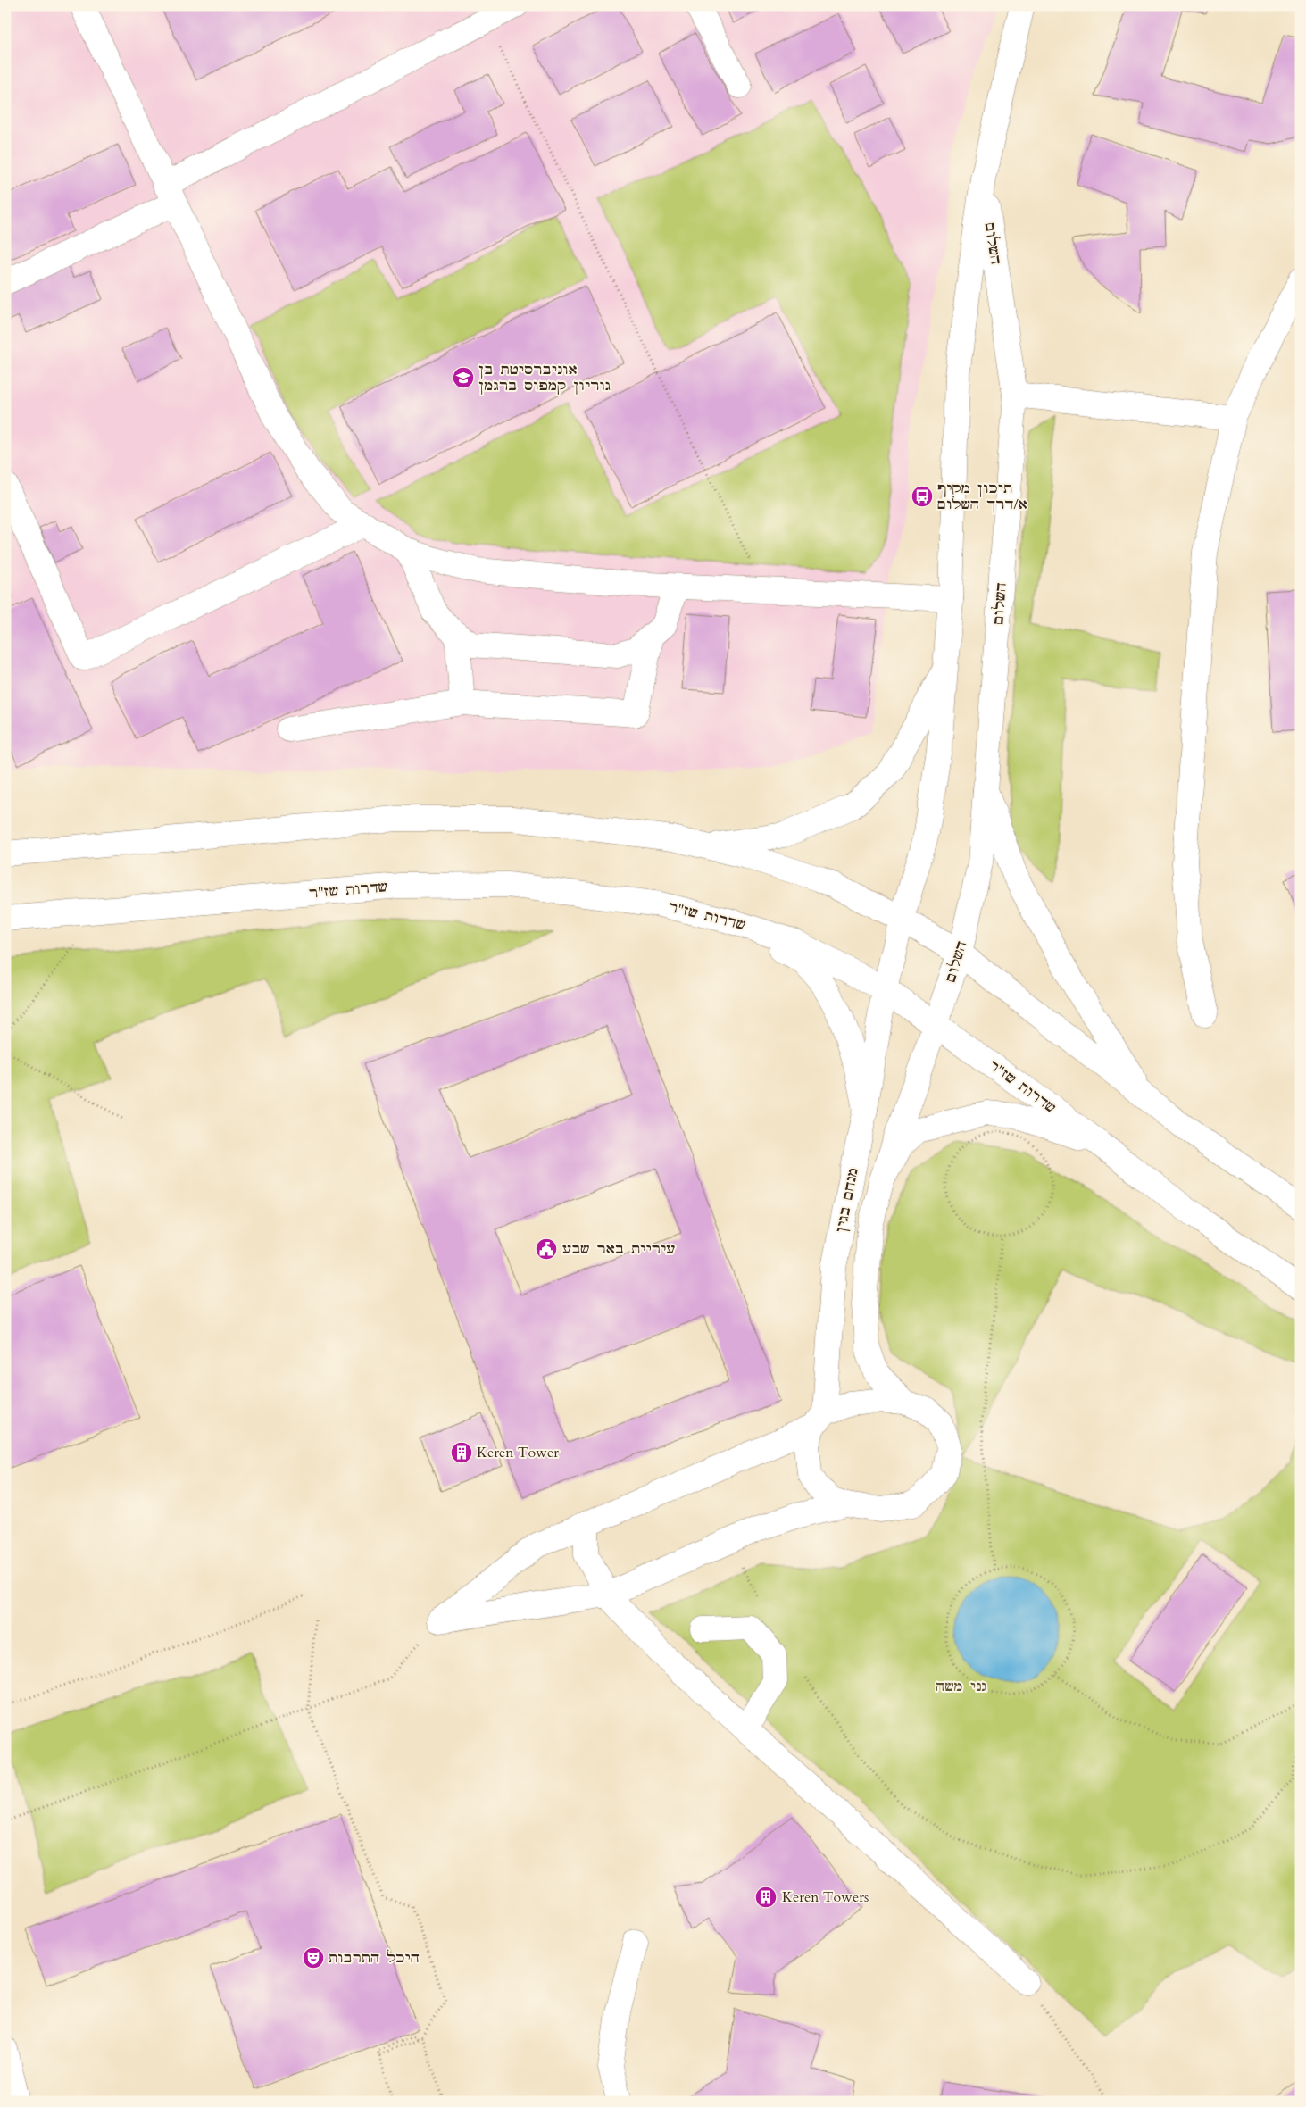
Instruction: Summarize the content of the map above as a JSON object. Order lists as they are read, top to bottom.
{
  "streets": {
    "street": ["השלום", "שדרות שז\"ר", "מנחם בגין"]
  },
  "crossings": [
    ["השלום", "שדרות שז\"ר"],
    ["השלום", "מנחם בגין"],
    ["שדרות שז\"ר", "מנחם בגין"]
  ],
  "parks": ["גני משה"],
  "places": {
    "school or university": ["אוניברסיטת בן גוריון קמפוס ברגמן"],
    "bus stop": ["תיכון מקיף א/דרך השלום"],
    "public building": ["עיריית באר שבע"],
    "building": ["Keren Tower", "Keren Towers"],
    "theatre": ["היכל התרבות"]
  }
}
